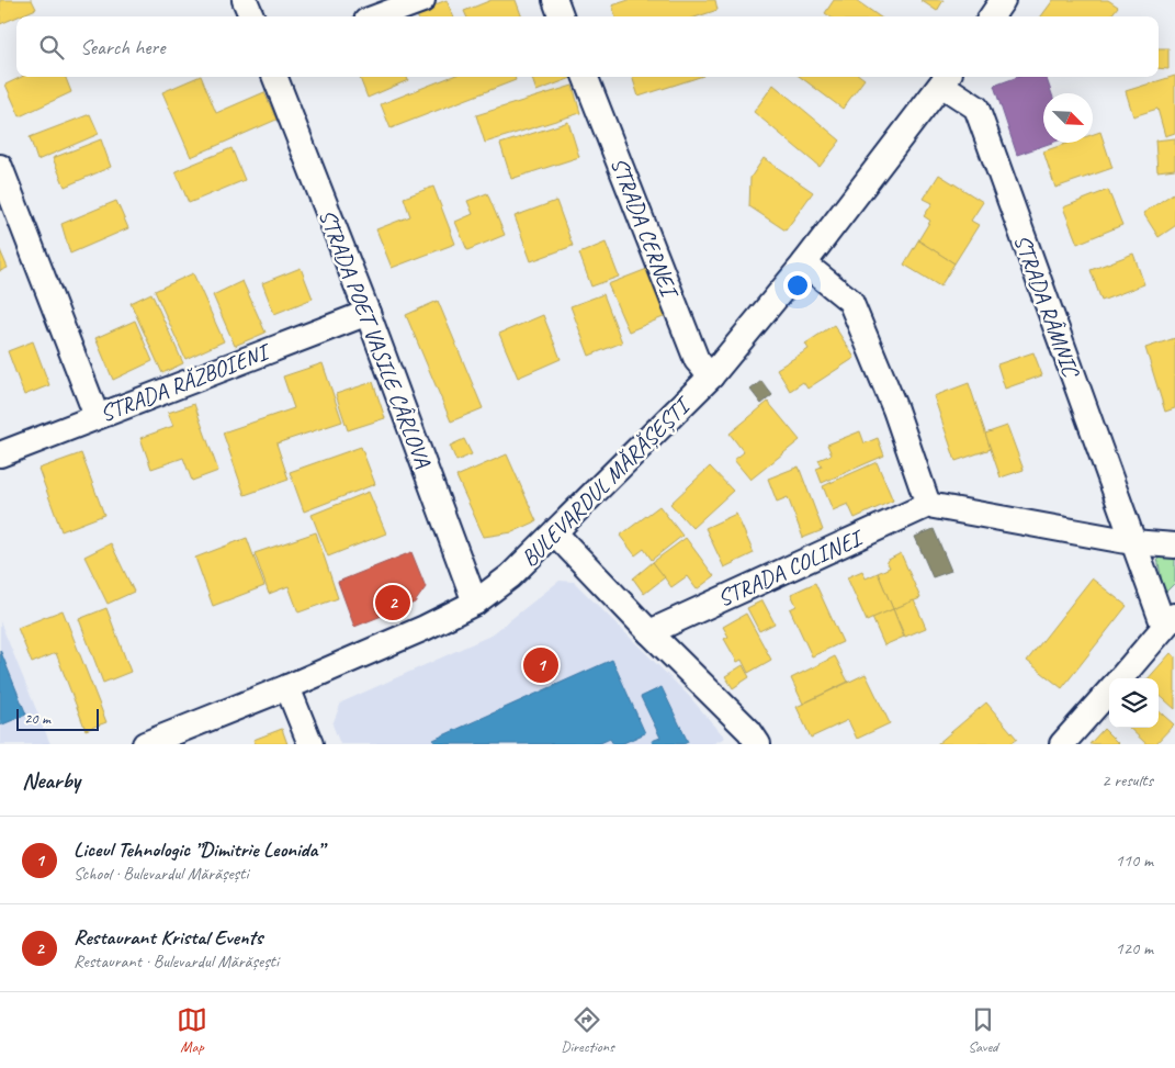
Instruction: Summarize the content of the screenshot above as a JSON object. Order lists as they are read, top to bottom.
{
  "streets": {
    "street": [
      "STRADA CERNEI",
      "STRADA RÂMNIC",
      "STRADA POET VASILE CÂRLOVA",
      "STRADA RĂZBOIENI",
      "BULEVARDUL MĂRĂȘEȘTI",
      "STRADA COLINEI"
    ]
  },
  "crossings": [
    ["STRADA CERNEI", "BULEVARDUL MĂRĂȘEȘTI"],
    ["STRADA RÂMNIC", "BULEVARDUL MĂRĂȘEȘTI"],
    ["STRADA POET VASILE CÂRLOVA", "STRADA RĂZBOIENI"],
    ["STRADA POET VASILE CÂRLOVA", "BULEVARDUL MĂRĂȘEȘTI"]
  ],
  "scale_bar": "20 m",
  "north": "bottom right",
  "page": {
    "search": "Search here",
    "pins": ["2", "1"],
    "scale": "20 m",
    "heading": ["Nearby", "2 results"],
    "list": [
      {
        "mark": "1",
        "name": "Liceul Tehnologic ”Dimitrie Leonida”",
        "note": "School · Bulevardul Mărășești",
        "value": "110 m"
      },
      {
        "mark": "2",
        "name": "Restaurant Kristal Events",
        "note": "Restaurant · Bulevardul Mărășești",
        "value": "120 m"
      }
    ],
    "nav": ["Map", "Directions", "Saved"]
  }
}
